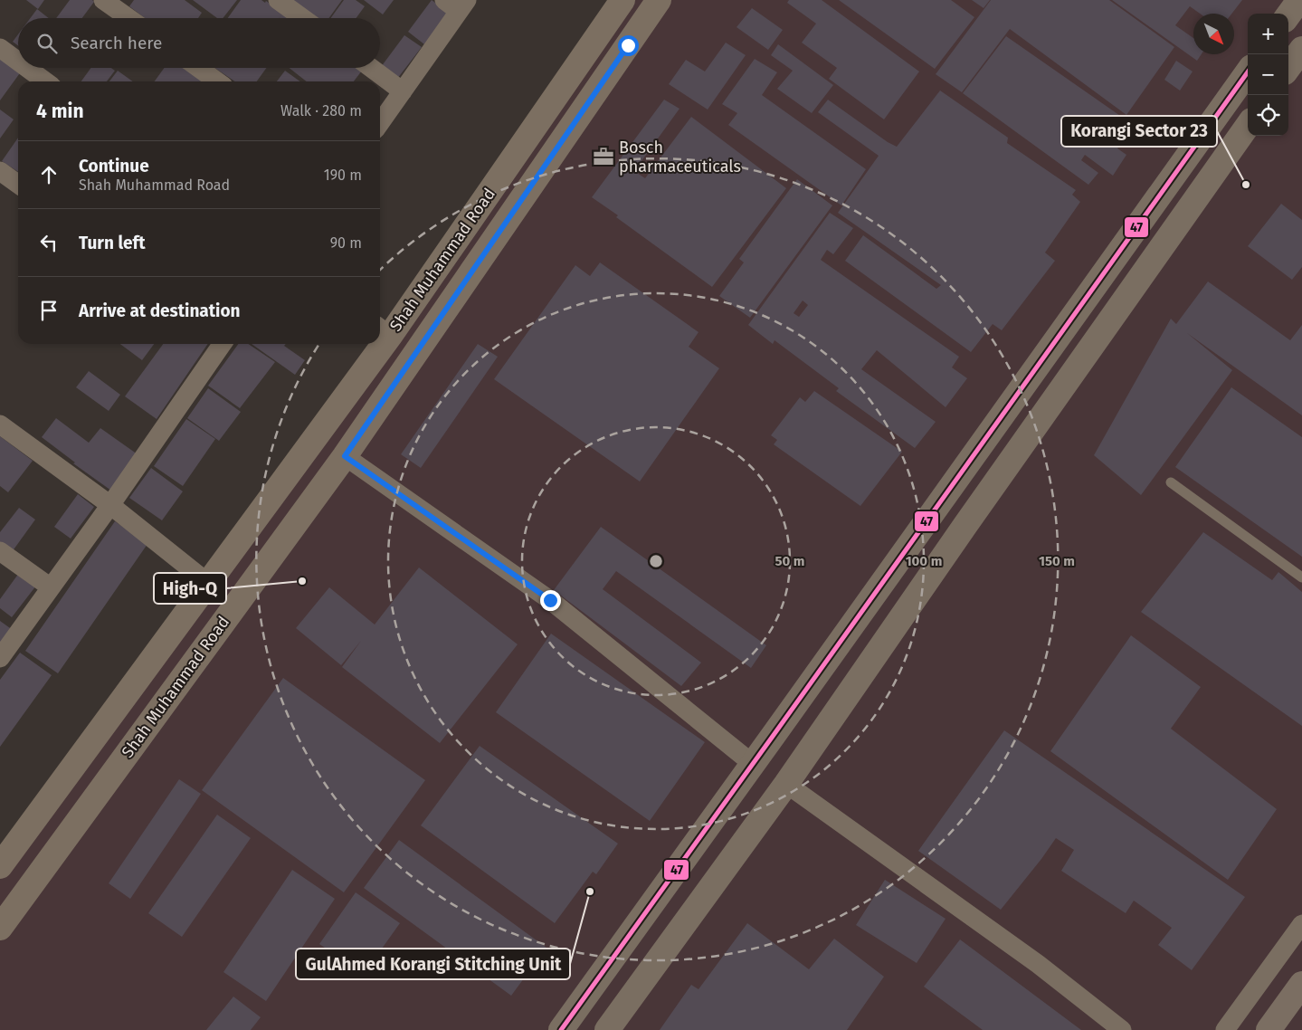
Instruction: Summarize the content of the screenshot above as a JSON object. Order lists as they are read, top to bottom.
{
  "streets": {
    "main road": ["Shah Muhammad Road"]
  },
  "places": {
    "office": ["Bosch pharmaceuticals"],
    "other": ["Korangi Sector 23", "High-Q", "GulAhmed Korangi Stitching Unit"]
  },
  "lines": ["transit line 47"],
  "north": "bottom right",
  "page": {
    "map_buttons": ["+", "−"],
    "search": "Search here",
    "heading": ["4 min", "Walk · 280 m"],
    "list": [
      ["Continue", "Shah Muhammad Road", "190 m"],
      ["Turn left", "90 m"],
      "Arrive at destination"
    ]
  },
  "rings": ["50 m", "100 m", "150 m"]
}
